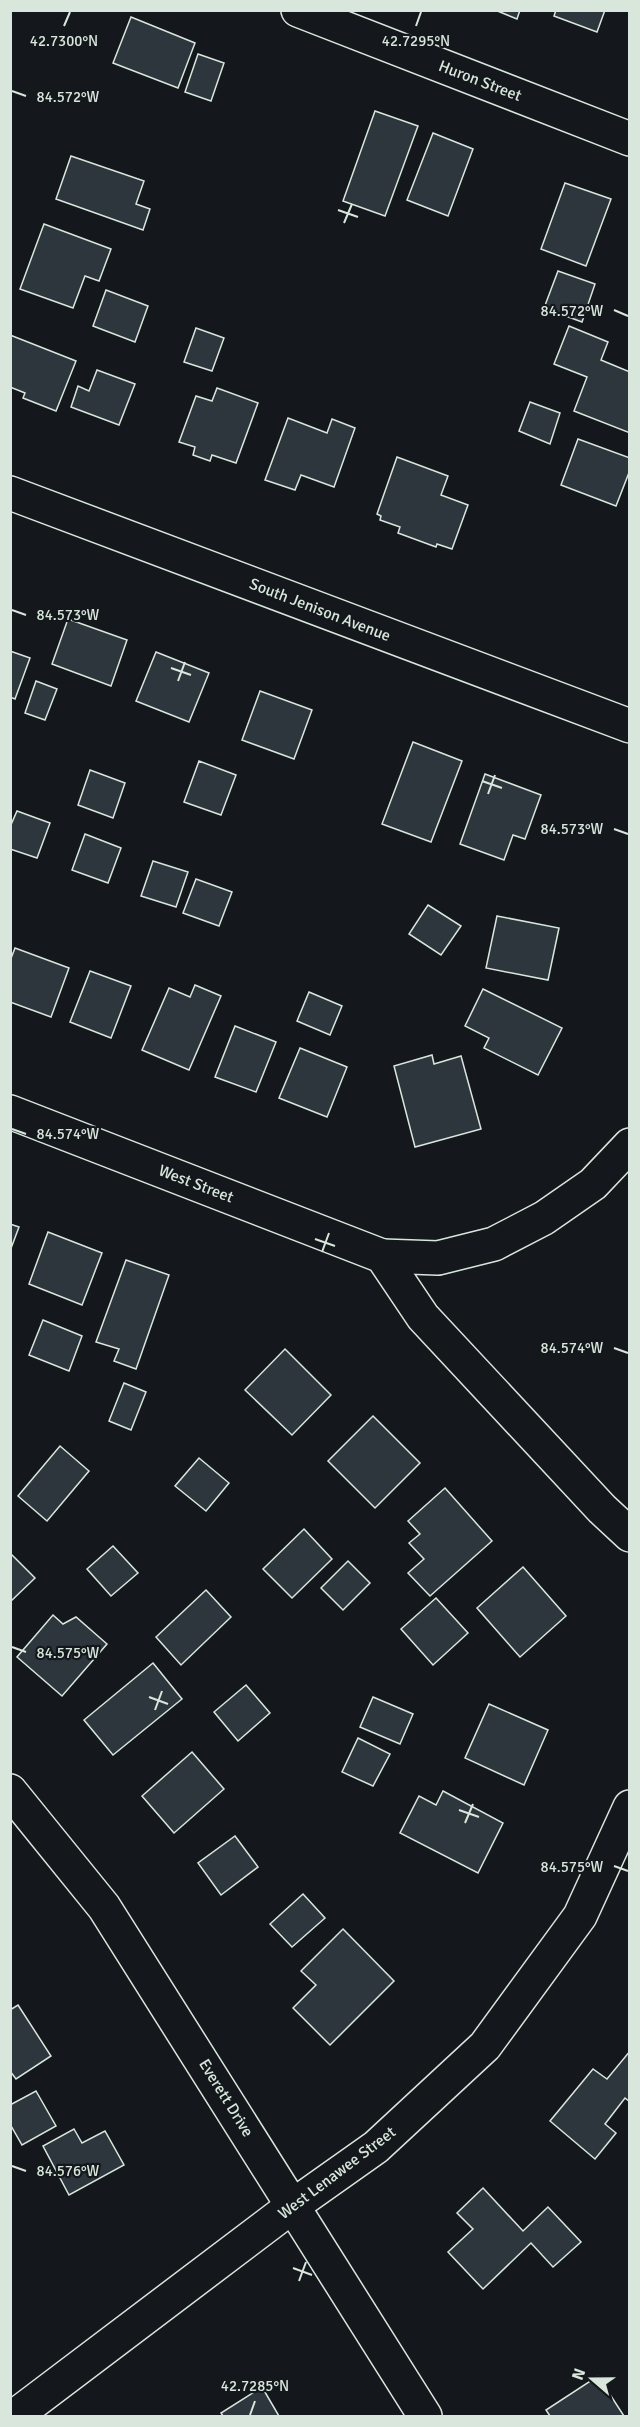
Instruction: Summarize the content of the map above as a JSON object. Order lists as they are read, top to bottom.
{
  "streets": {
    "street": [
      "Huron Street",
      "South Jenison Avenue",
      "West Street",
      "Everett Drive",
      "West Lenawee Street"
    ]
  },
  "crossings": [
    ["Everett Drive", "West Lenawee Street"]
  ],
  "north": "left",
  "coordinates": [
    "42.7300°N",
    "42.7295°N",
    "84.572°W",
    "84.573°W",
    "84.574°W",
    "84.575°W",
    "84.576°W",
    "42.7285°N"
  ]
}
